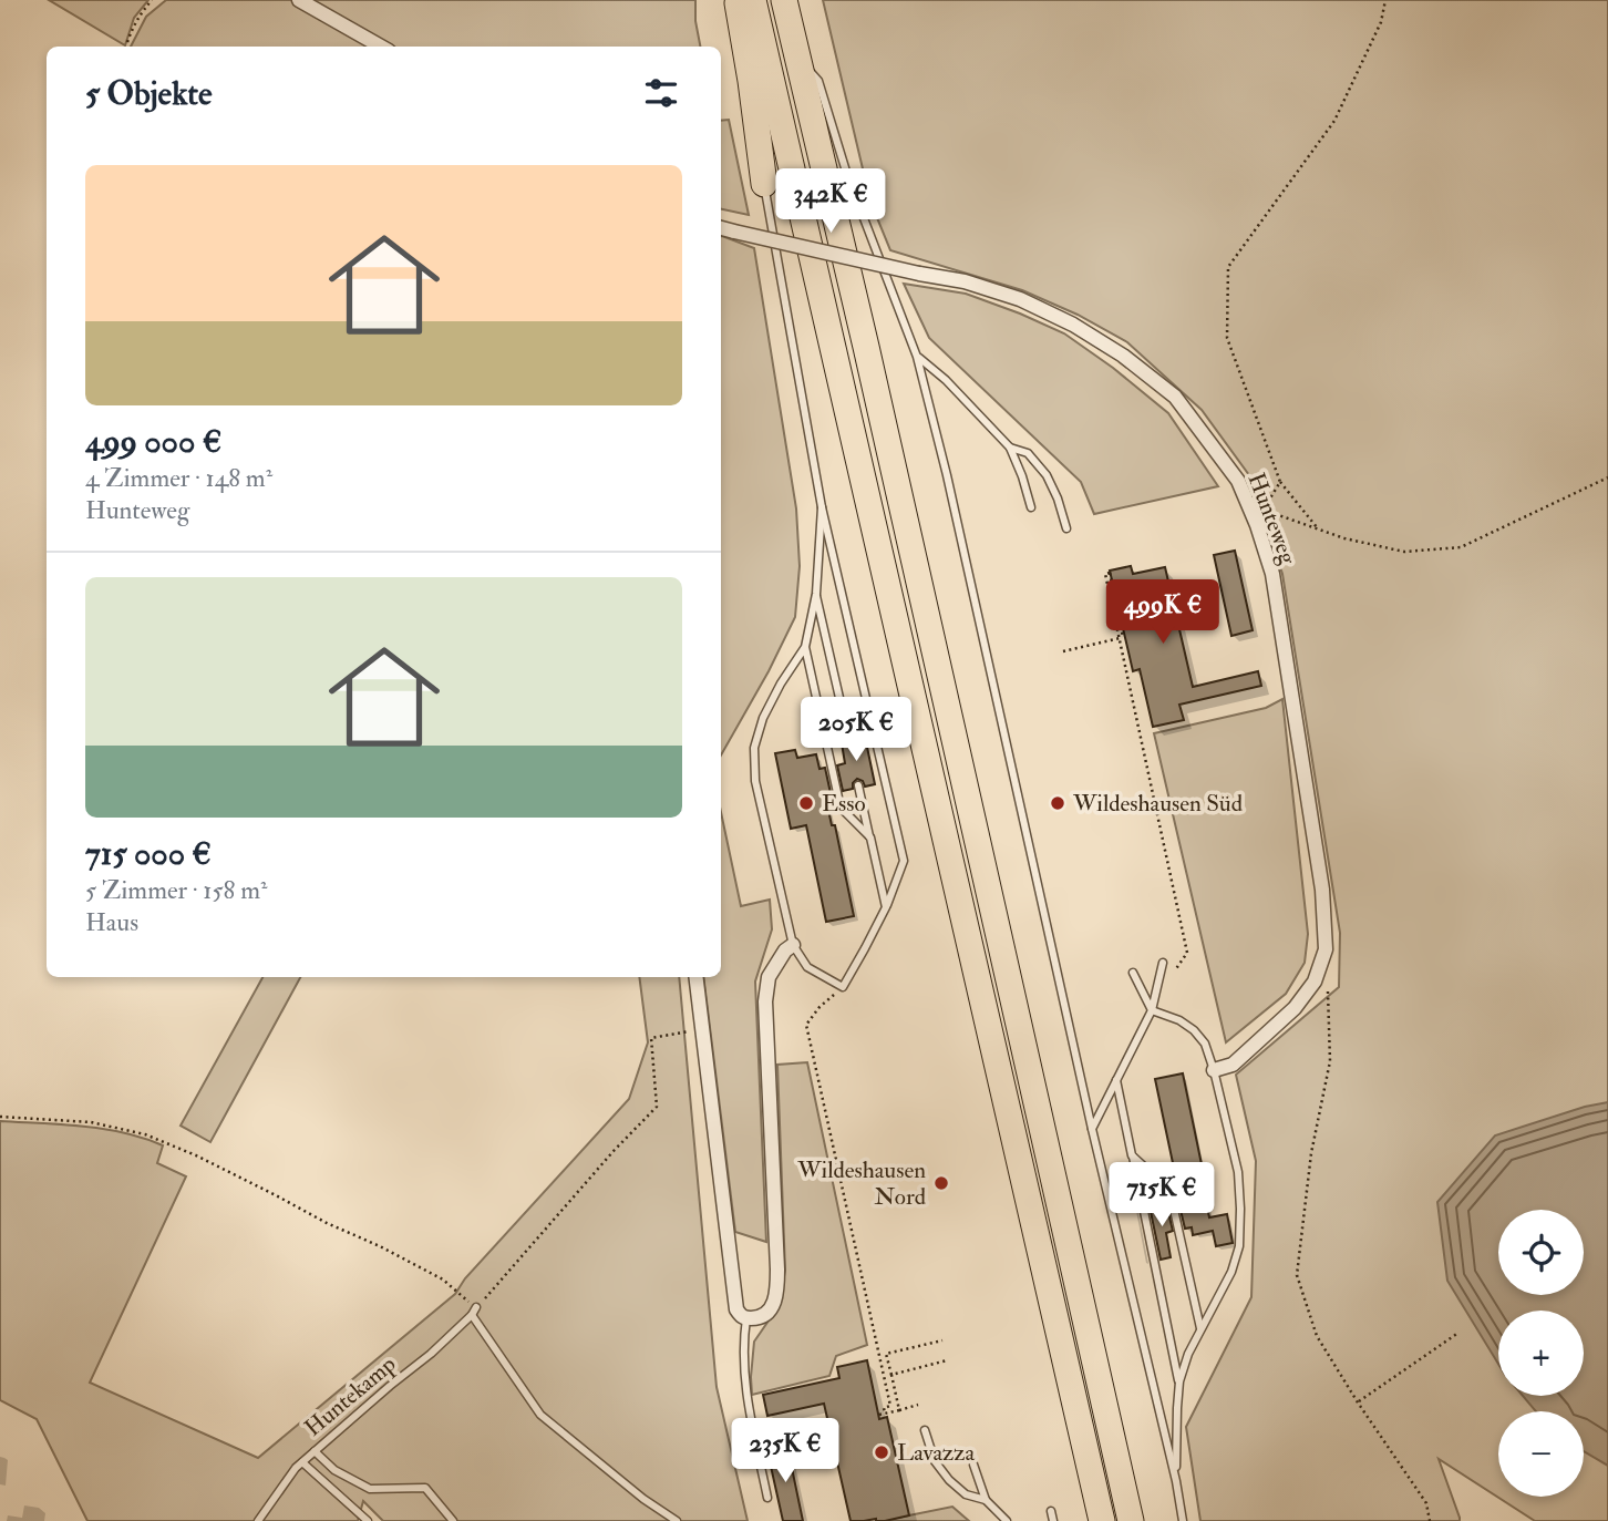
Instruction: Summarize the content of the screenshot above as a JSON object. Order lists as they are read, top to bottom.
{
  "streets": {
    "street": ["Hunteweg"],
    "lane": ["Huntekamp"]
  },
  "places": [
    "Esso",
    "Wildeshausen Süd",
    "Wildeshausen Nord",
    "Lavazza"
  ],
  "page": {
    "heading": "5 Objekte",
    "list": [
      {
        "name": "499 000 €",
        "note": "4 Zimmer · 148 m² · Hunteweg"
      },
      {
        "name": "715 000 €",
        "note": "5 Zimmer · 158 m² · Haus"
      }
    ],
    "price": [
      "342K €",
      "499K €",
      "205K €",
      "715K €",
      "235K €"
    ],
    "map_buttons": ["+", "−"]
  }
}
